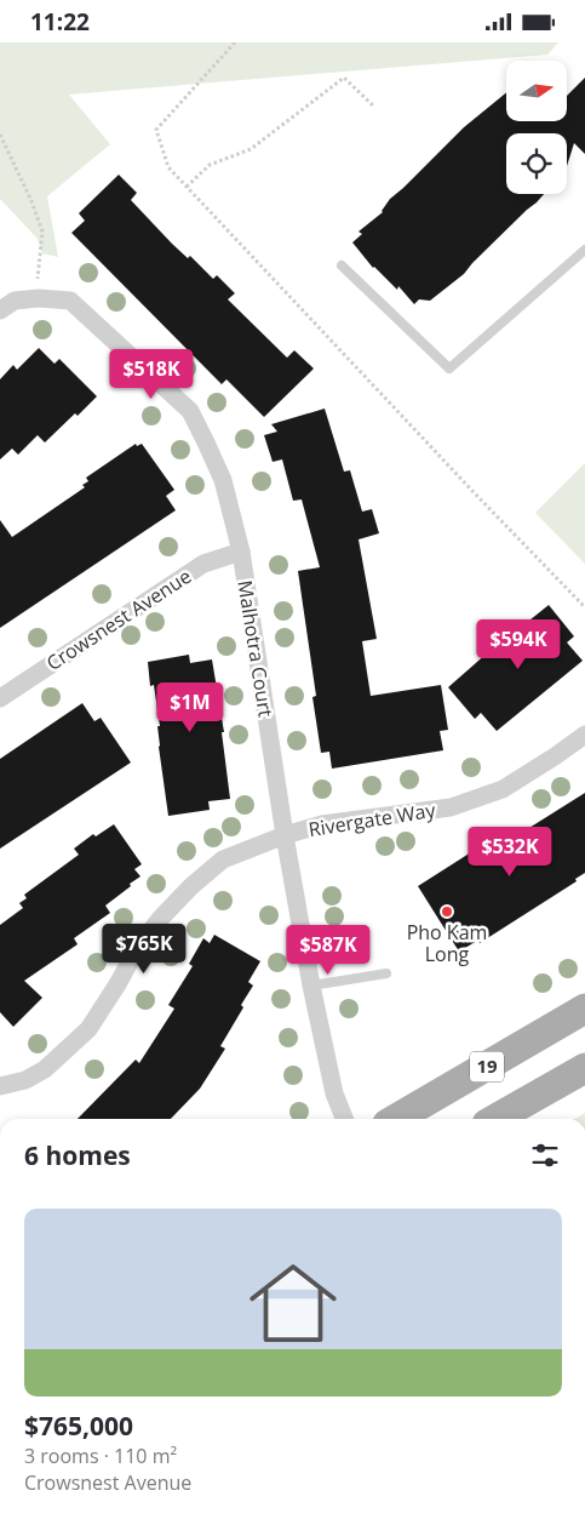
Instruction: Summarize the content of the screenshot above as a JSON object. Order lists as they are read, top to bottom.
{
  "streets": {
    "main road": ["19"],
    "street": ["Crowsnest Avenue", "Malhotra Court", "Rivergate Way"]
  },
  "crossings": [
    ["Crowsnest Avenue", "Malhotra Court"],
    ["Malhotra Court", "Rivergate Way"]
  ],
  "places": ["Pho Kam Long"],
  "north": "right",
  "page": {
    "status": "11:22",
    "price": [
      "$518K",
      "$594K",
      "$1M",
      "$532K",
      "$765K",
      "$587K"
    ],
    "heading": "6 homes",
    "list": [
      {
        "name": "$765,000",
        "note": "3 rooms · 110 m² · Crowsnest Avenue"
      }
    ]
  }
}
